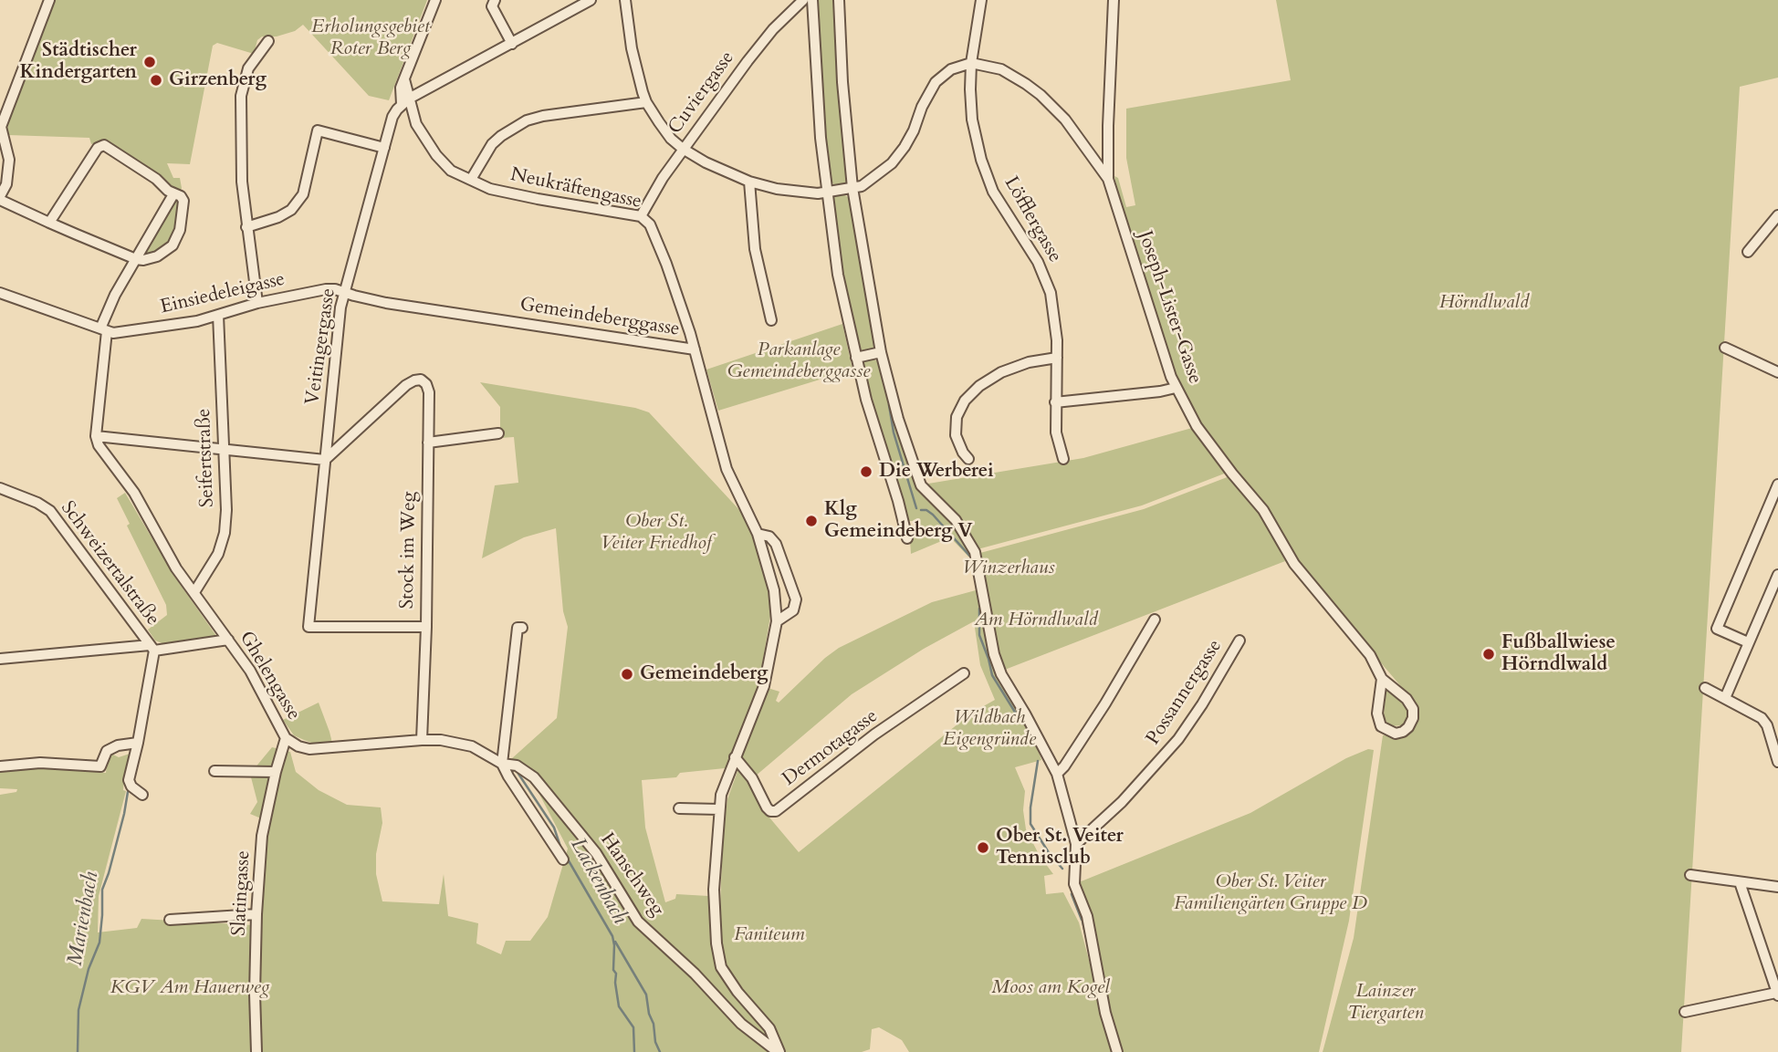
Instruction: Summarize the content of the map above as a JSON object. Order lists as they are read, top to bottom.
{
  "streets": {
    "street": [
      "Cuviergasse",
      "Neukräftengasse",
      "Löfflergasse",
      "Einsiedeleigasse",
      "Joseph-Lister-Gasse",
      "Gemeindeberggasse",
      "Veitingergasse",
      "Seifertstraße",
      "Stock im Weg",
      "Schweizertalstraße",
      "Ghelengasse",
      "Possannergasse",
      "Dermotagasse",
      "Hanschweg",
      "Slatingasse"
    ]
  },
  "crossings": [
    ["Cuviergasse", "Neukräftengasse"],
    ["Neukräftengasse", "Gemeindeberggasse"],
    ["Neukräftengasse", "Veitingergasse"],
    ["Einsiedeleigasse", "Gemeindeberggasse"],
    ["Einsiedeleigasse", "Veitingergasse"],
    ["Einsiedeleigasse", "Seifertstraße"],
    ["Gemeindeberggasse", "Veitingergasse"],
    ["Gemeindeberggasse", "Dermotagasse"],
    ["Gemeindeberggasse", "Hanschweg"],
    ["Veitingergasse", "Stock im Weg"],
    ["Seifertstraße", "Ghelengasse"],
    ["Stock im Weg", "Ghelengasse"],
    ["Ghelengasse", "Hanschweg"],
    ["Ghelengasse", "Slatingasse"]
  ],
  "water": ["Lackenbach", "Marienbach"],
  "parks": [
    "Erholungsgebiet Roter Berg",
    "Hörndlwald",
    "Parkanlage Gemeindeberggasse",
    "Ober St. Veiter Friedhof",
    "Winzerhaus",
    "Am Hörndlwald",
    "Wildbach Eigengründe",
    "Ober St. Veiter Familiengärten Gruppe D",
    "Faniteum",
    "KGV Am Hauerweg",
    "Moos am Kogel",
    "Lainzer Tiergarten"
  ],
  "places": [
    "Städtischer Kindergarten",
    "Girzenberg",
    "Die Werberei",
    "Klg Gemeindeberg V",
    "Fußballwiese Hörndlwald",
    "Gemeindeberg",
    "Ober St. Veiter Tennisclub"
  ]
}
